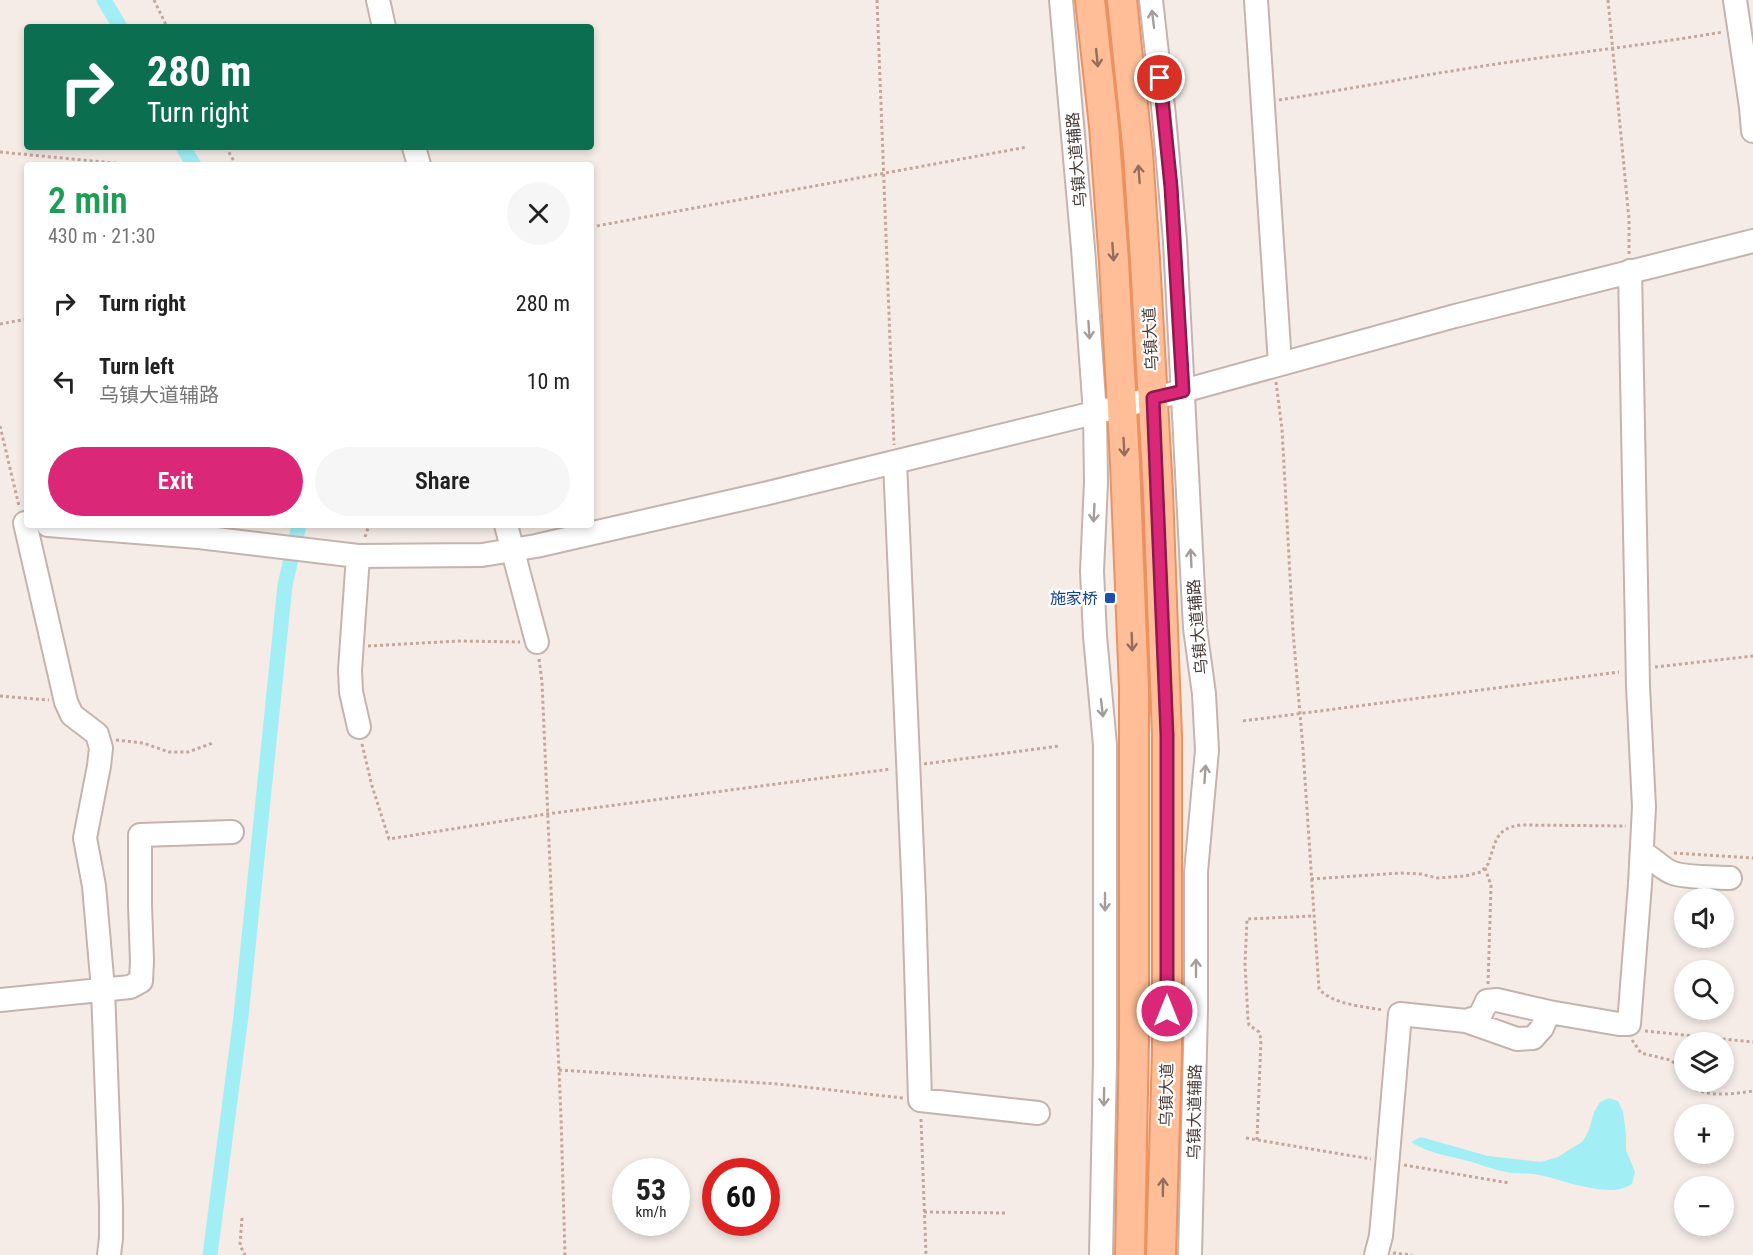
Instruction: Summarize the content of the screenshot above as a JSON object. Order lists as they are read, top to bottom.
{
  "streets": {
    "main road": ["乌镇大道"],
    "street": ["乌镇大道辅路"]
  },
  "crossings": [
    ["乌镇大道辅路", "乌镇大道"]
  ],
  "places": {
    "transit": ["施家桥"]
  },
  "page": {
    "turn": ["280 m", "Turn right"],
    "heading": ["2 min", "430 m · 21:30"],
    "list": [
      {
        "name": "Turn right",
        "value": "280 m"
      },
      {
        "name": "Turn left",
        "note": "乌镇大道辅路",
        "value": "10 m"
      }
    ],
    "buttons": ["Exit", "Share"],
    "map_buttons": ["+", "−"],
    "speed": "53 km/h",
    "limit": "60"
  }
}
